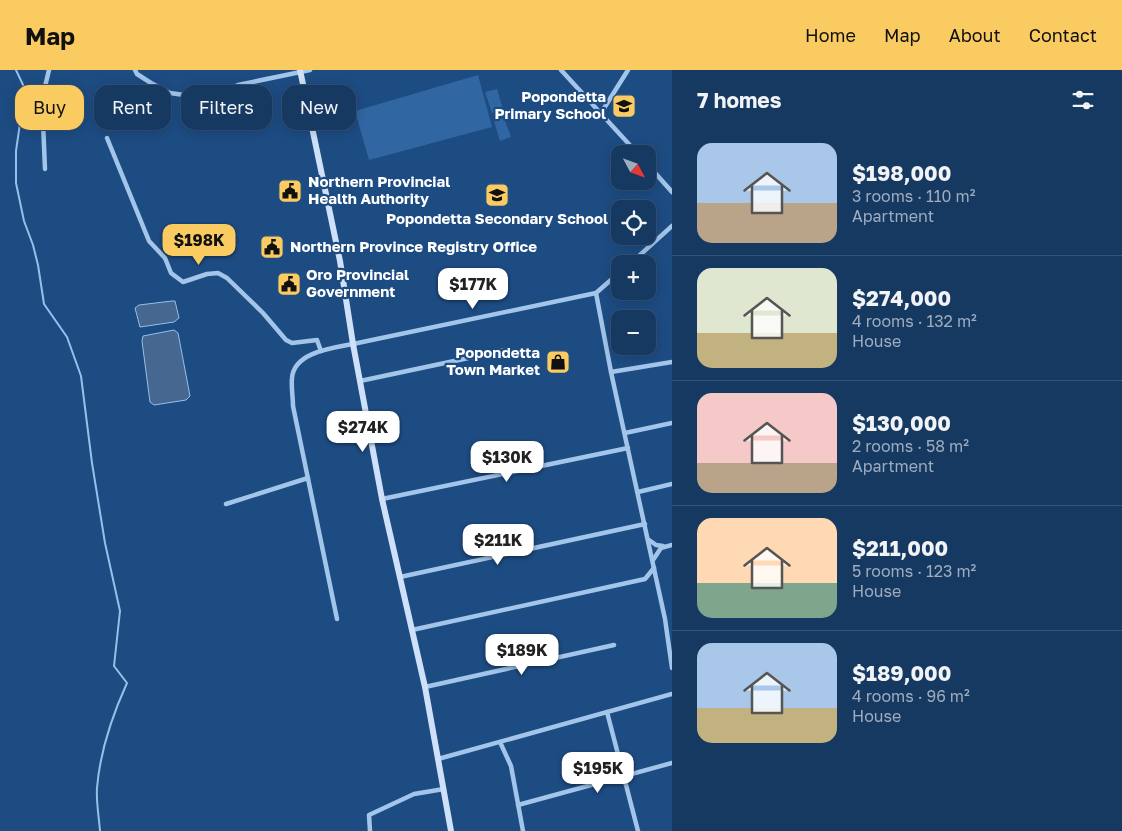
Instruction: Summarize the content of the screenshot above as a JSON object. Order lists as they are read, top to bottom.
{
  "places": {
    "school or university": ["Popondetta Primary School", "Popondetta Secondary School"],
    "public building": ["Northern Provincial Health Authority", "Northern Province Registry Office", "Oro Provincial Government"],
    "shop": ["Popondetta Town Market"]
  },
  "north": "bottom right",
  "page": {
    "header": "Map",
    "nav": [
      "Home",
      "Map",
      "About",
      "Contact"
    ],
    "heading": "7 homes",
    "chip": [
      "Buy",
      "Rent",
      "Filters",
      "New"
    ],
    "list": [
      {
        "name": "$198,000",
        "note": "3 rooms · 110 m² · Apartment"
      },
      {
        "name": "$274,000",
        "note": "4 rooms · 132 m² · House"
      },
      {
        "name": "$130,000",
        "note": "2 rooms · 58 m² · Apartment"
      },
      {
        "name": "$211,000",
        "note": "5 rooms · 123 m² · House"
      },
      {
        "name": "$189,000",
        "note": "4 rooms · 96 m² · House"
      }
    ],
    "map_buttons": ["+", "−"],
    "price": [
      "$198K",
      "$177K",
      "$274K",
      "$130K",
      "$211K",
      "$189K",
      "$195K"
    ]
  }
}
